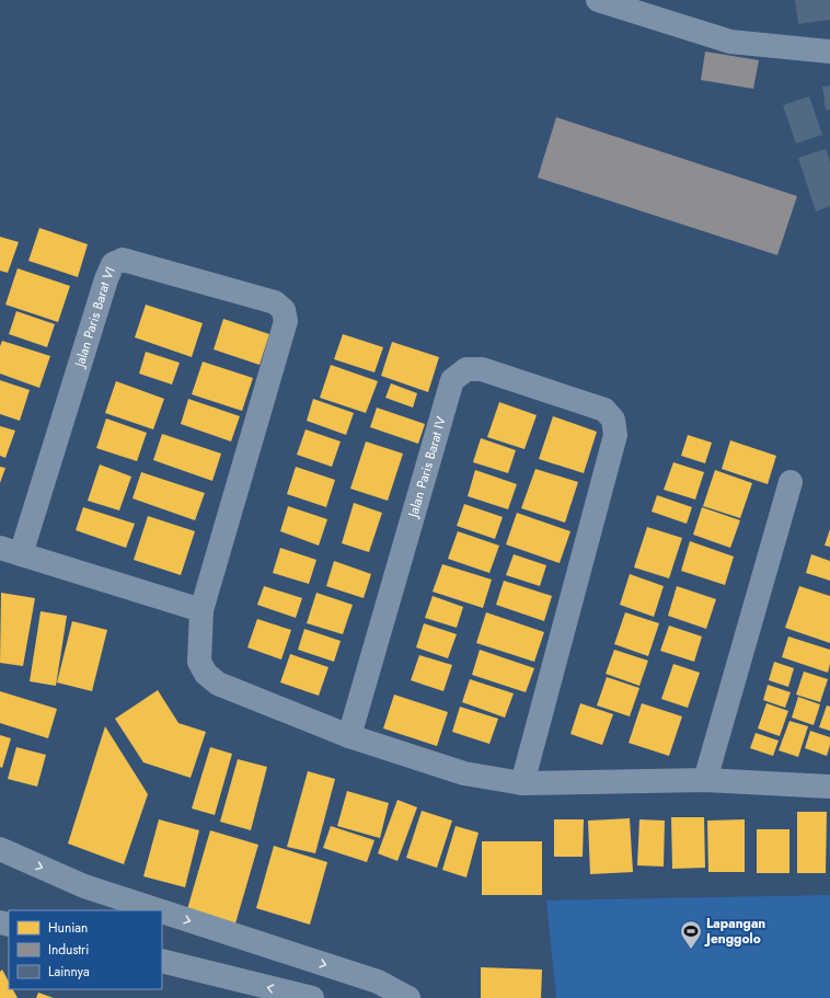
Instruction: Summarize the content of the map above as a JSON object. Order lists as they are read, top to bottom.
{
  "streets": {
    "street": ["Jalan Paris Barat VI", "Jalan Paris Barat IV"]
  },
  "places": {
    "sports": ["Lapangan Jenggolo"]
  },
  "legend": ["Hunian", "Industri", "Lainnya"]
}
